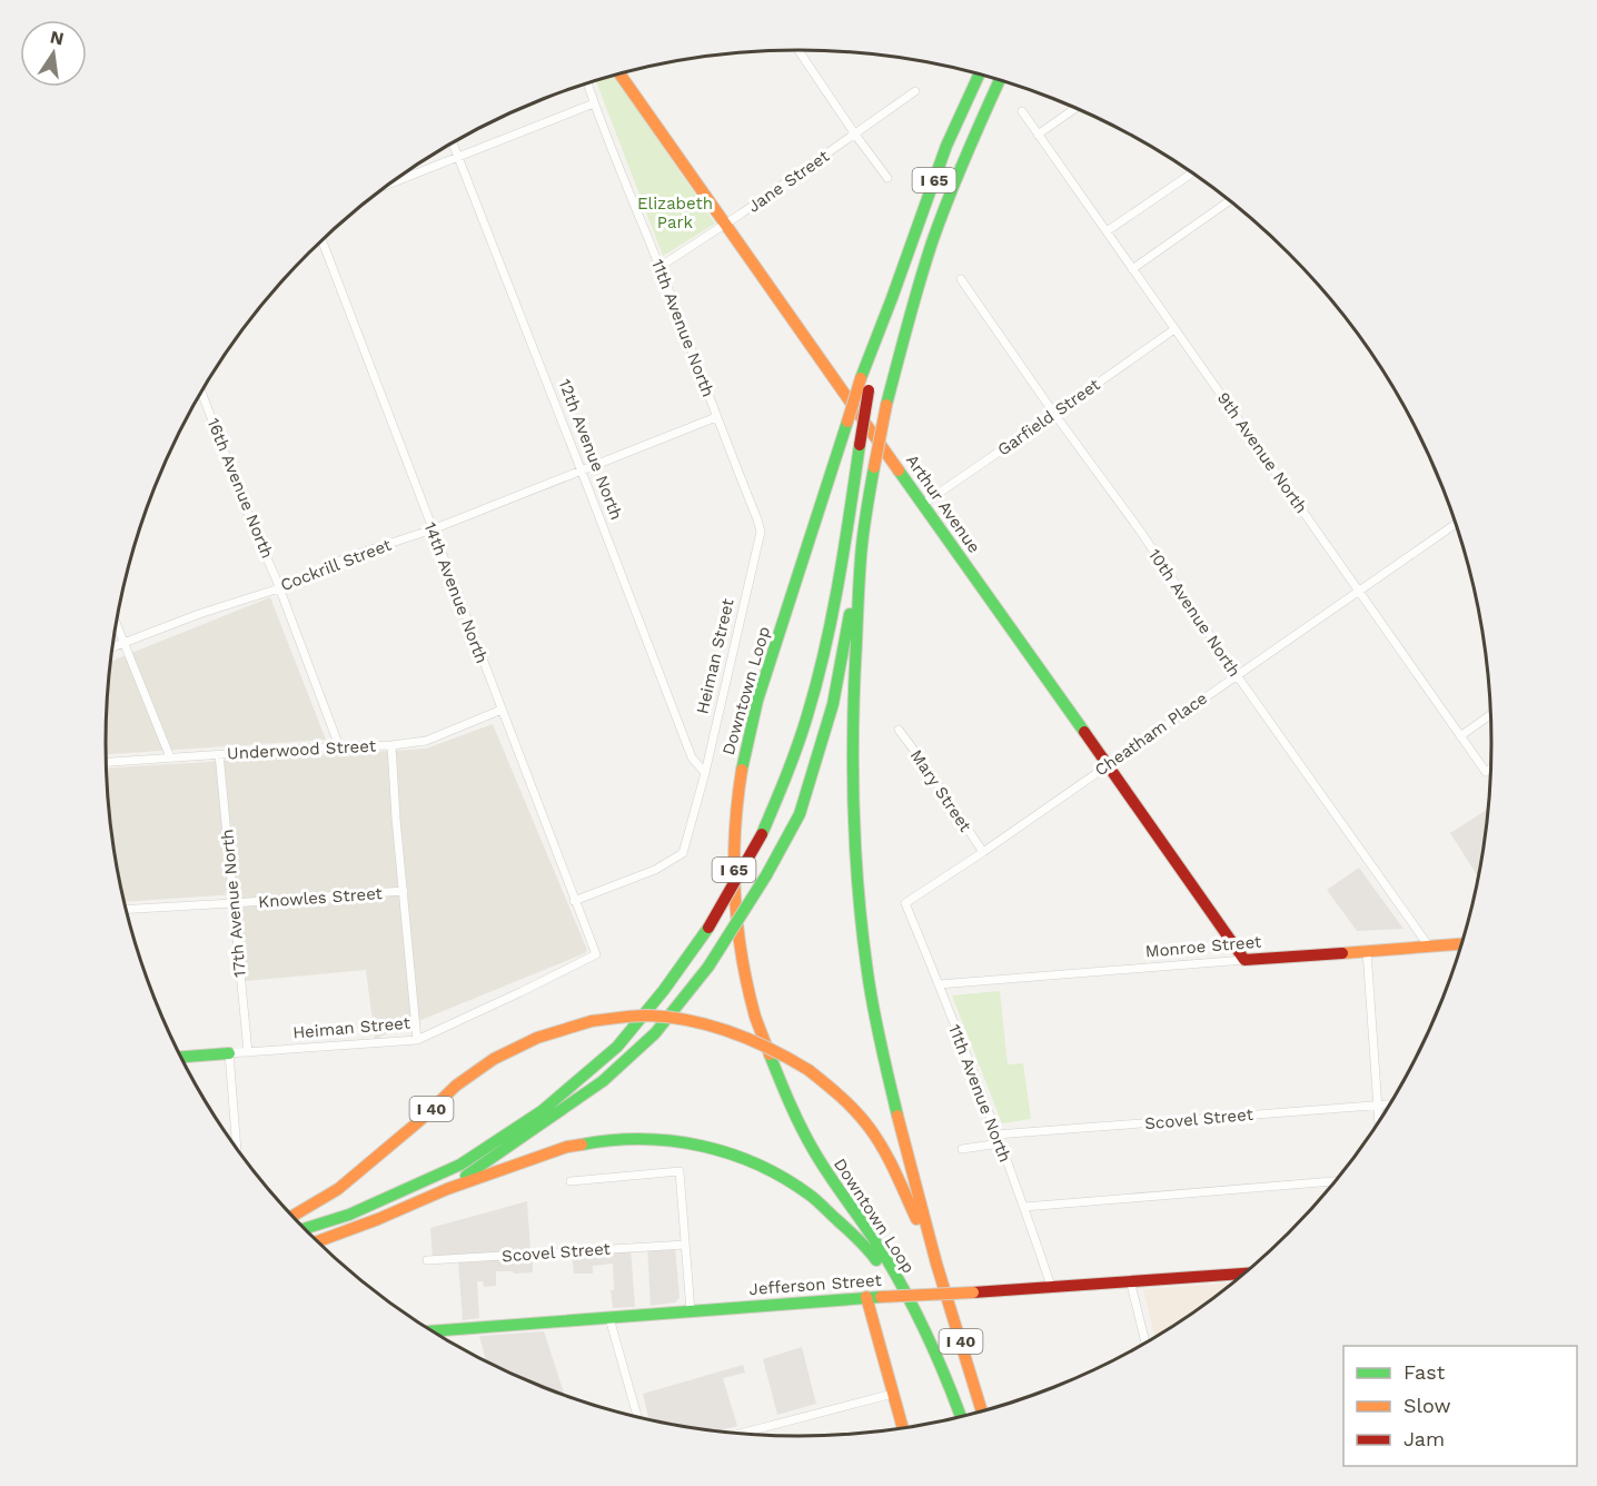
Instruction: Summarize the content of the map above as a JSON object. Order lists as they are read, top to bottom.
{
  "streets": {
    "main road": [
      "I 65",
      "Arthur Avenue",
      "Heiman Street",
      "Downtown Loop",
      "Monroe Street",
      "I 40",
      "Jefferson Street"
    ],
    "street": [
      "Jane Street",
      "11th Avenue North",
      "Garfield Street",
      "12th Avenue North",
      "9th Avenue North",
      "16th Avenue North",
      "Cockrill Street",
      "14th Avenue North",
      "10th Avenue North",
      "Cheatham Place",
      "Underwood Street",
      "Mary Street",
      "Knowles Street",
      "17th Avenue North",
      "Scovel Street"
    ]
  },
  "crossings": [
    ["Jane Street", "11th Avenue North"],
    ["Jane Street", "Arthur Avenue"],
    ["11th Avenue North", "Cockrill Street"],
    ["11th Avenue North", "Heiman Street"],
    ["11th Avenue North", "Cheatham Place"],
    ["11th Avenue North", "Monroe Street"],
    ["11th Avenue North", "Scovel Street"],
    ["11th Avenue North", "Jefferson Street"],
    ["Garfield Street", "9th Avenue North"],
    ["Garfield Street", "Arthur Avenue"],
    ["Garfield Street", "10th Avenue North"],
    ["12th Avenue North", "Cockrill Street"],
    ["12th Avenue North", "Heiman Street"],
    ["9th Avenue North", "Cheatham Place"],
    ["16th Avenue North", "Cockrill Street"],
    ["16th Avenue North", "Underwood Street"],
    ["Arthur Avenue", "Cheatham Place"],
    ["Arthur Avenue", "Monroe Street"],
    ["Cockrill Street", "14th Avenue North"],
    ["14th Avenue North", "Heiman Street"],
    ["14th Avenue North", "Underwood Street"],
    ["10th Avenue North", "Cheatham Place"],
    ["10th Avenue North", "Monroe Street"],
    ["Heiman Street", "17th Avenue North"],
    ["Downtown Loop", "I 40"],
    ["Cheatham Place", "Mary Street"],
    ["Underwood Street", "17th Avenue North"],
    ["Knowles Street", "17th Avenue North"]
  ],
  "parks": ["Elizabeth Park"],
  "legend": ["Fast", "Slow", "Jam"],
  "north": "top"
}
